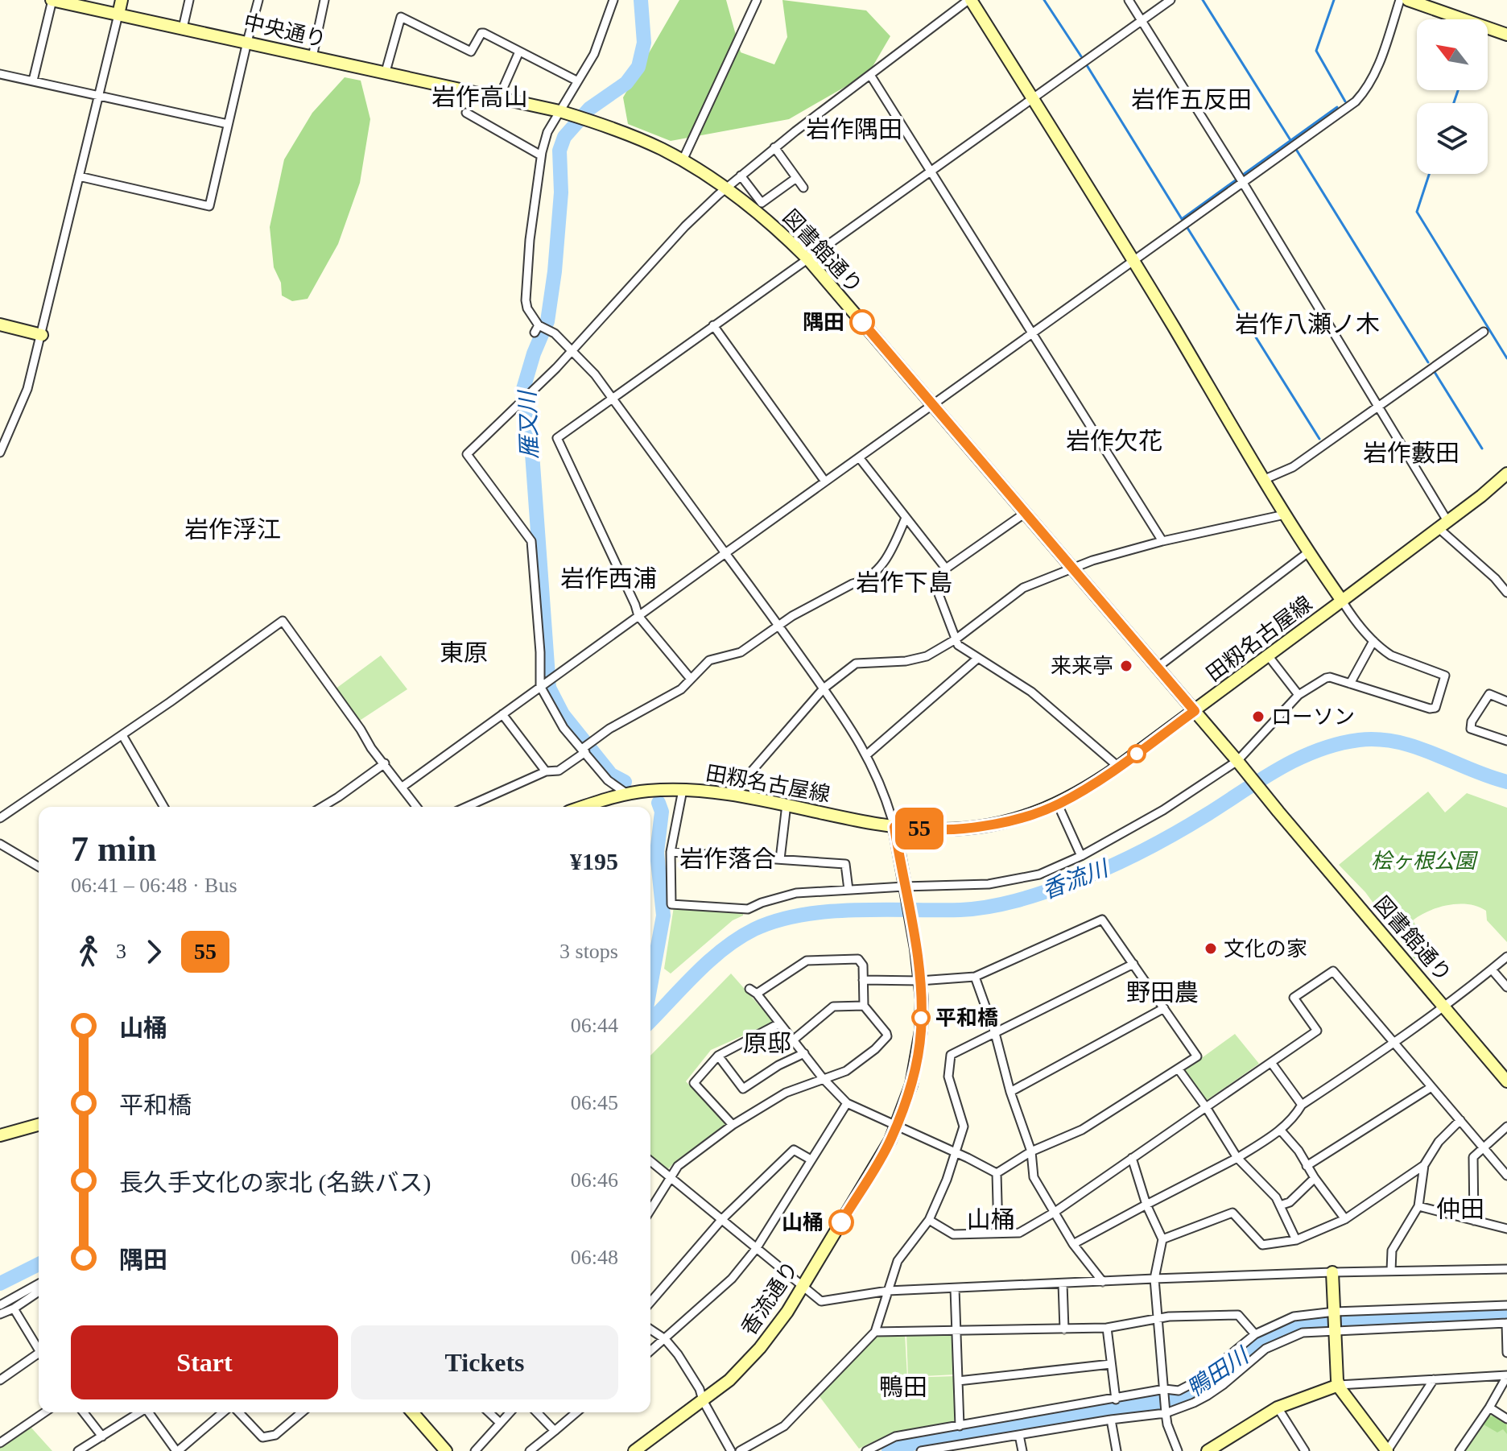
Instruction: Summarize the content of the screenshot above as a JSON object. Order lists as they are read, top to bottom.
{
  "streets": {
    "street": [
      "中央通り",
      "図書館通り",
      "田籾名古屋線",
      "香流通り"
    ]
  },
  "crossings": [
    ["中央通り", "図書館通り"],
    ["図書館通り", "田籾名古屋線"],
    ["田籾名古屋線", "香流通り"]
  ],
  "districts": [
    "岩作高山",
    "岩作五反田",
    "岩作隅田",
    "岩作八瀬ノ木",
    "岩作欠花",
    "岩作藪田",
    "岩作浮江",
    "岩作西浦",
    "岩作下島",
    "東原",
    "岩作落合",
    "野田農",
    "原邸",
    "仲田",
    "山桶",
    "鴨田"
  ],
  "water": ["雁又川", "香流川", "鴨田川"],
  "parks": ["桧ヶ根公園"],
  "places": [
    "隅田",
    "来来亭",
    "ローソン",
    "文化の家",
    "平和橋",
    "山桶"
  ],
  "lines": ["bus line 55"],
  "north": "top left",
  "page": {
    "on_map": "55",
    "heading": ["7 min", "06:41 – 06:48 · Bus", "¥195"],
    "legs": ["3", "55", "3 stops"],
    "list": [
      {
        "name": "山桶",
        "value": "06:44"
      },
      {
        "name": "平和橋",
        "value": "06:45"
      },
      {
        "name": "長久手文化の家北 (名鉄バス)",
        "value": "06:46"
      },
      {
        "name": "隅田",
        "value": "06:48"
      }
    ],
    "buttons": ["Start", "Tickets"]
  }
}
